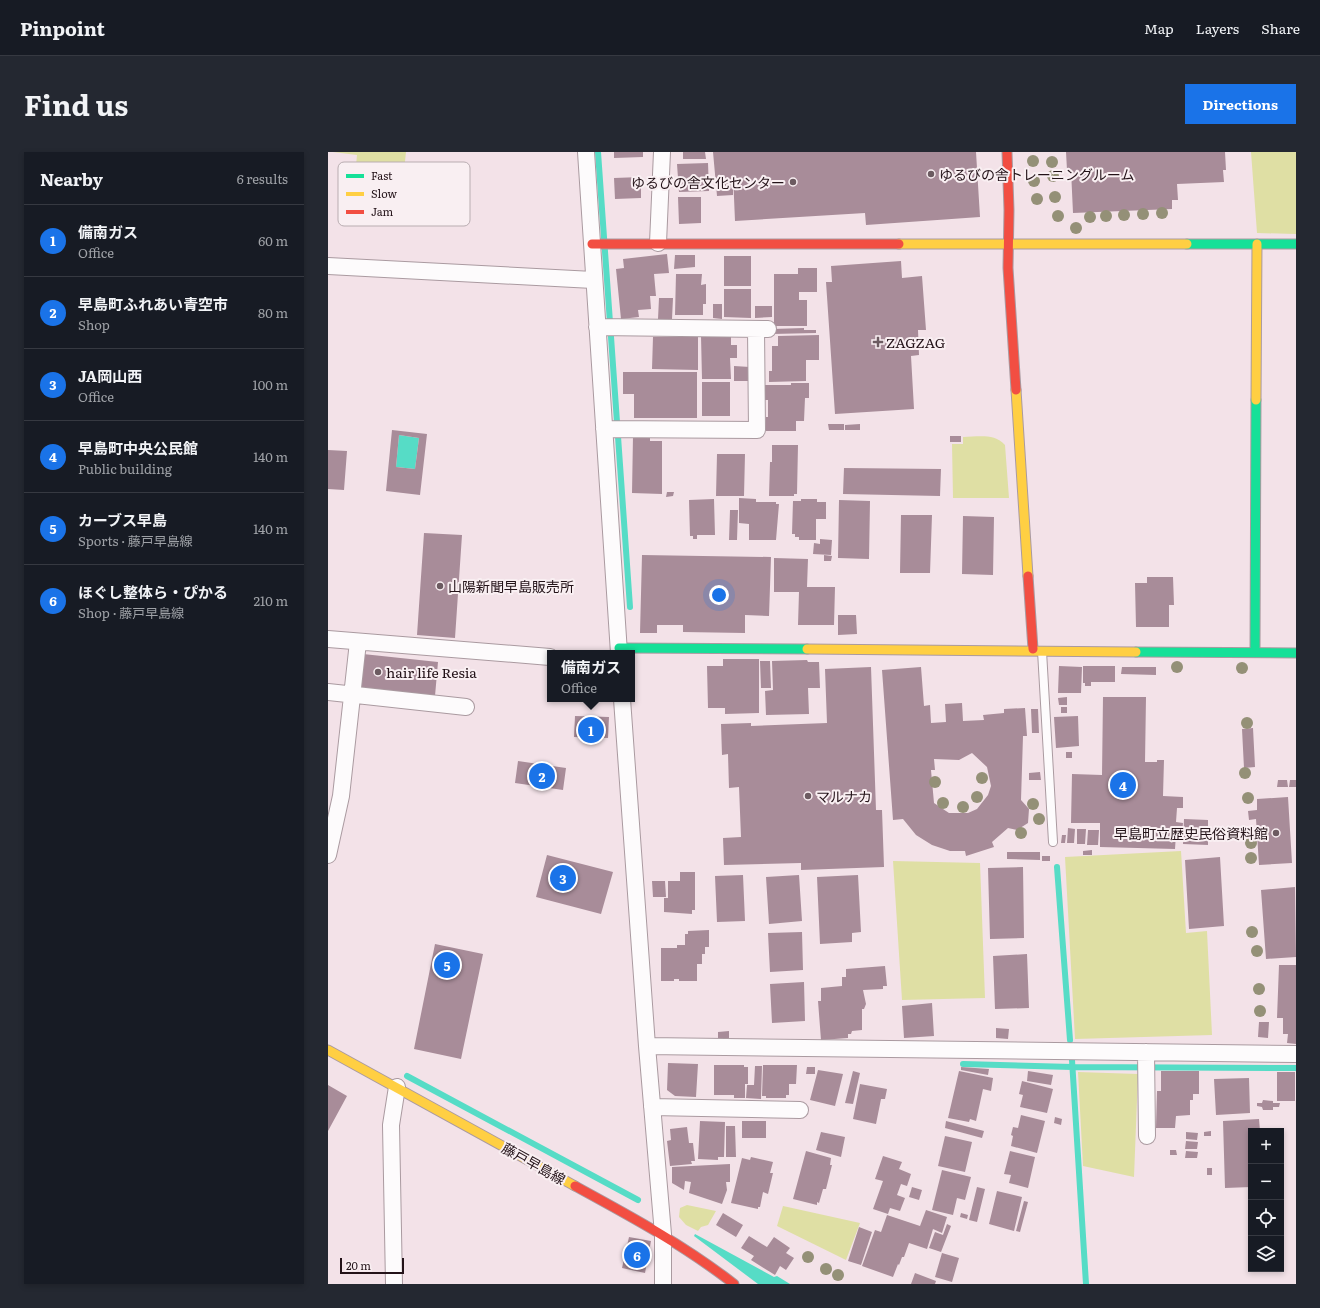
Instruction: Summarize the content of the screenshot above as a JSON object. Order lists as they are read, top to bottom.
{
  "streets": {
    "street": ["藤戸早島線"]
  },
  "places": {
    "other": [
      "ゆるびの舎トレーニングルーム",
      "ゆるびの舎文化センター",
      "山陽新聞早島販売所",
      "hair life Resia",
      "マルナカ",
      "早島町立歴史民俗資料館"
    ],
    "health": ["ZAGZAG"]
  },
  "legend": ["Fast", "Slow", "Jam"],
  "scale_bar": "20 m",
  "page": {
    "header": "Pinpoint",
    "nav": ["Map", "Layers", "Share"],
    "title": "Find us",
    "buttons": "Directions",
    "heading": ["Nearby", "6 results"],
    "list": [
      {
        "mark": "1",
        "name": "備南ガス",
        "note": "Office",
        "value": "60 m"
      },
      {
        "mark": "2",
        "name": "早島町ふれあい青空市",
        "note": "Shop",
        "value": "80 m"
      },
      {
        "mark": "3",
        "name": "JA岡山西",
        "note": "Office",
        "value": "100 m"
      },
      {
        "mark": "4",
        "name": "早島町中央公民館",
        "note": "Public building",
        "value": "140 m"
      },
      {
        "mark": "5",
        "name": "カーブス早島",
        "note": "Sports · 藤戸早島線",
        "value": "140 m"
      },
      {
        "mark": "6",
        "name": "ほぐし整体ら・ぴかる",
        "note": "Shop · 藤戸早島線",
        "value": "210 m"
      }
    ],
    "popup": ["備南ガス", "Office"],
    "pins": [
      "1",
      "2",
      "4",
      "3",
      "5",
      "6"
    ],
    "map_buttons": ["+", "−"],
    "scale": "20 m"
  }
}
